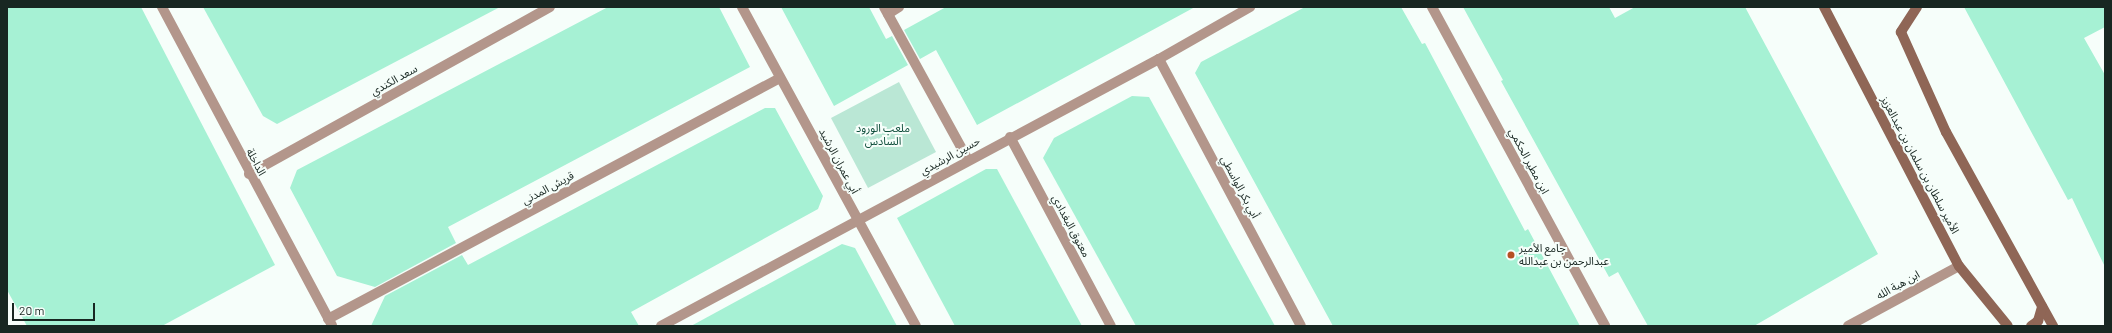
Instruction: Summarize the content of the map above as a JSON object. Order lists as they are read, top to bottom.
{
  "streets": {
    "street": [
      "سعد الكندي",
      "حسين الرشيدي",
      "أبي عمران الرشيد",
      "ابن مطير الحكمي",
      "الداخلة",
      "الأمير سلطان بن سلمان بن عبدالعزيز",
      "أبي بكر الواسطي",
      "قريش المدني",
      "معتوق البغدادي",
      "ابن هبة الله"
    ]
  },
  "crossings": [
    ["سعد الكندي", "الداخلة"],
    ["حسين الرشيدي", "أبي عمران الرشيد"],
    ["حسين الرشيدي", "أبي بكر الواسطي"],
    ["حسين الرشيدي", "معتوق البغدادي"],
    ["أبي عمران الرشيد", "قريش المدني"],
    ["الداخلة", "قريش المدني"],
    ["الأمير سلطان بن سلمان بن عبدالعزيز", "ابن هبة الله"]
  ],
  "parks": ["ملعب الورود السادس"],
  "places": ["جامع الأمير عبدالرحمن بن عبدالله"],
  "scale_bar": "20 m"
}
